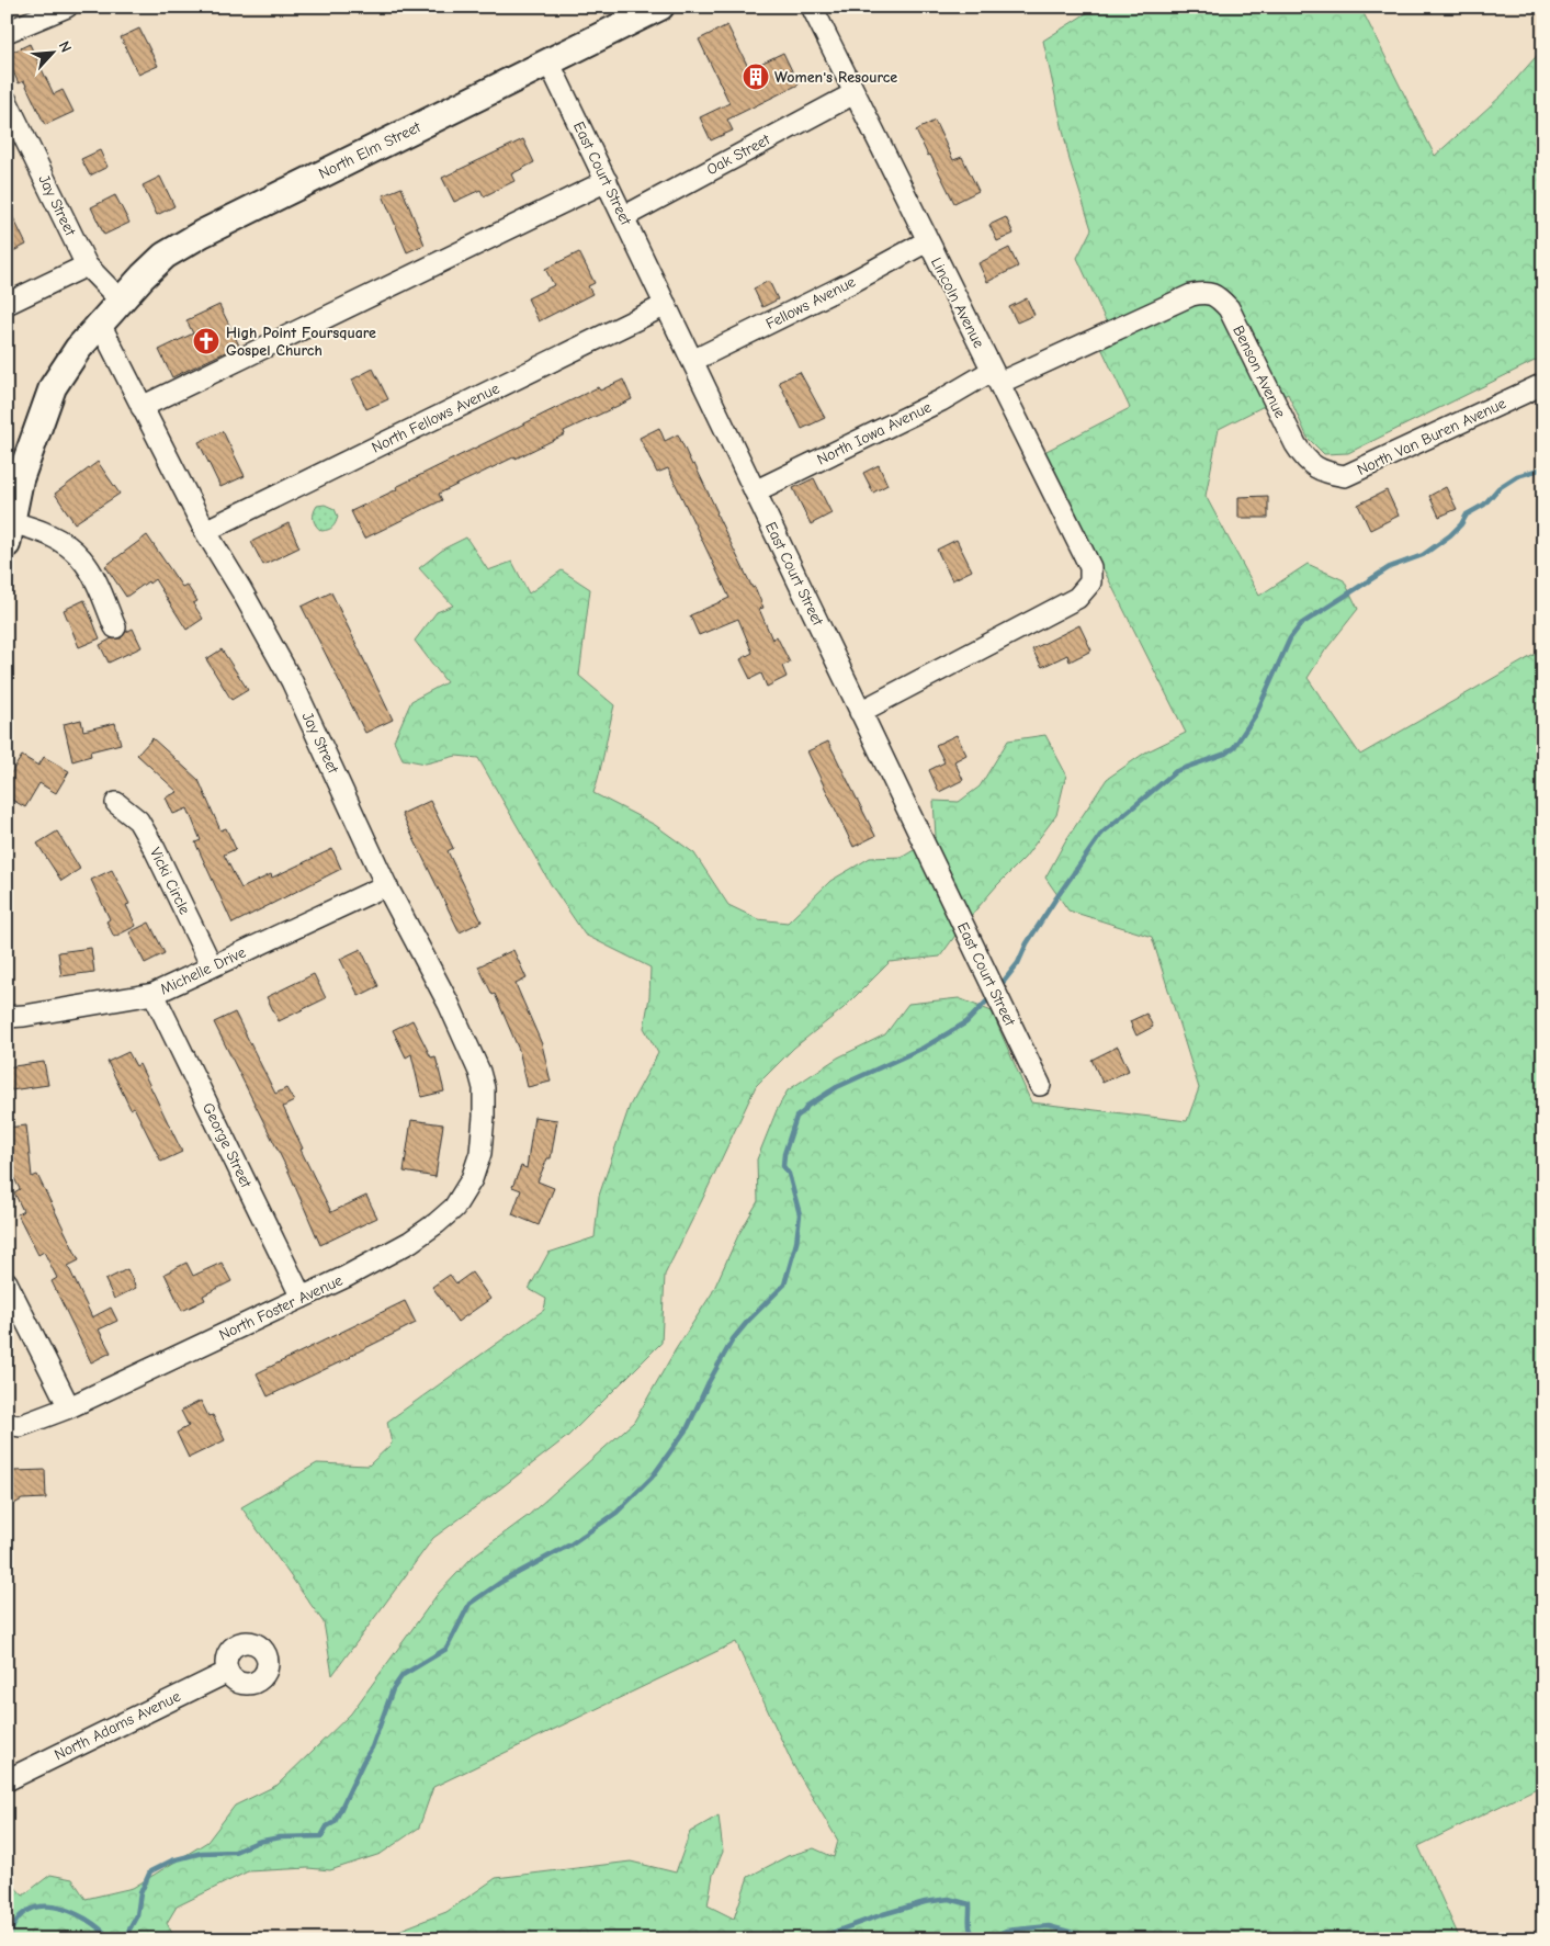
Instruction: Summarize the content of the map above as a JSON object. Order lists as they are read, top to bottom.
{
  "streets": {
    "main road": ["North Elm Street"],
    "street": [
      "Oak Street",
      "East Court Street",
      "Jay Street",
      "Fellows Avenue",
      "Lincoln Avenue",
      "Benson Avenue",
      "North Fellows Avenue",
      "North Iowa Avenue",
      "North Van Buren Avenue",
      "Vicki Circle",
      "Michelle Drive",
      "George Street",
      "North Foster Avenue",
      "North Adams Avenue"
    ]
  },
  "crossings": [
    ["North Elm Street", "East Court Street"],
    ["North Elm Street", "Jay Street"],
    ["Oak Street", "East Court Street"],
    ["Oak Street", "Lincoln Avenue"],
    ["East Court Street", "Fellows Avenue"],
    ["East Court Street", "Lincoln Avenue"],
    ["East Court Street", "North Fellows Avenue"],
    ["East Court Street", "North Iowa Avenue"],
    ["Jay Street", "North Fellows Avenue"],
    ["Jay Street", "Michelle Drive"],
    ["Jay Street", "North Foster Avenue"],
    ["Fellows Avenue", "Lincoln Avenue"],
    ["Lincoln Avenue", "North Iowa Avenue"],
    ["Benson Avenue", "North Iowa Avenue"],
    ["Benson Avenue", "North Van Buren Avenue"],
    ["Vicki Circle", "Michelle Drive"],
    ["Michelle Drive", "George Street"],
    ["George Street", "North Foster Avenue"]
  ],
  "places": {
    "building": ["Women's Resource"],
    "church": ["High Point Foursquare Gospel Church"]
  },
  "north": "top right"
}
